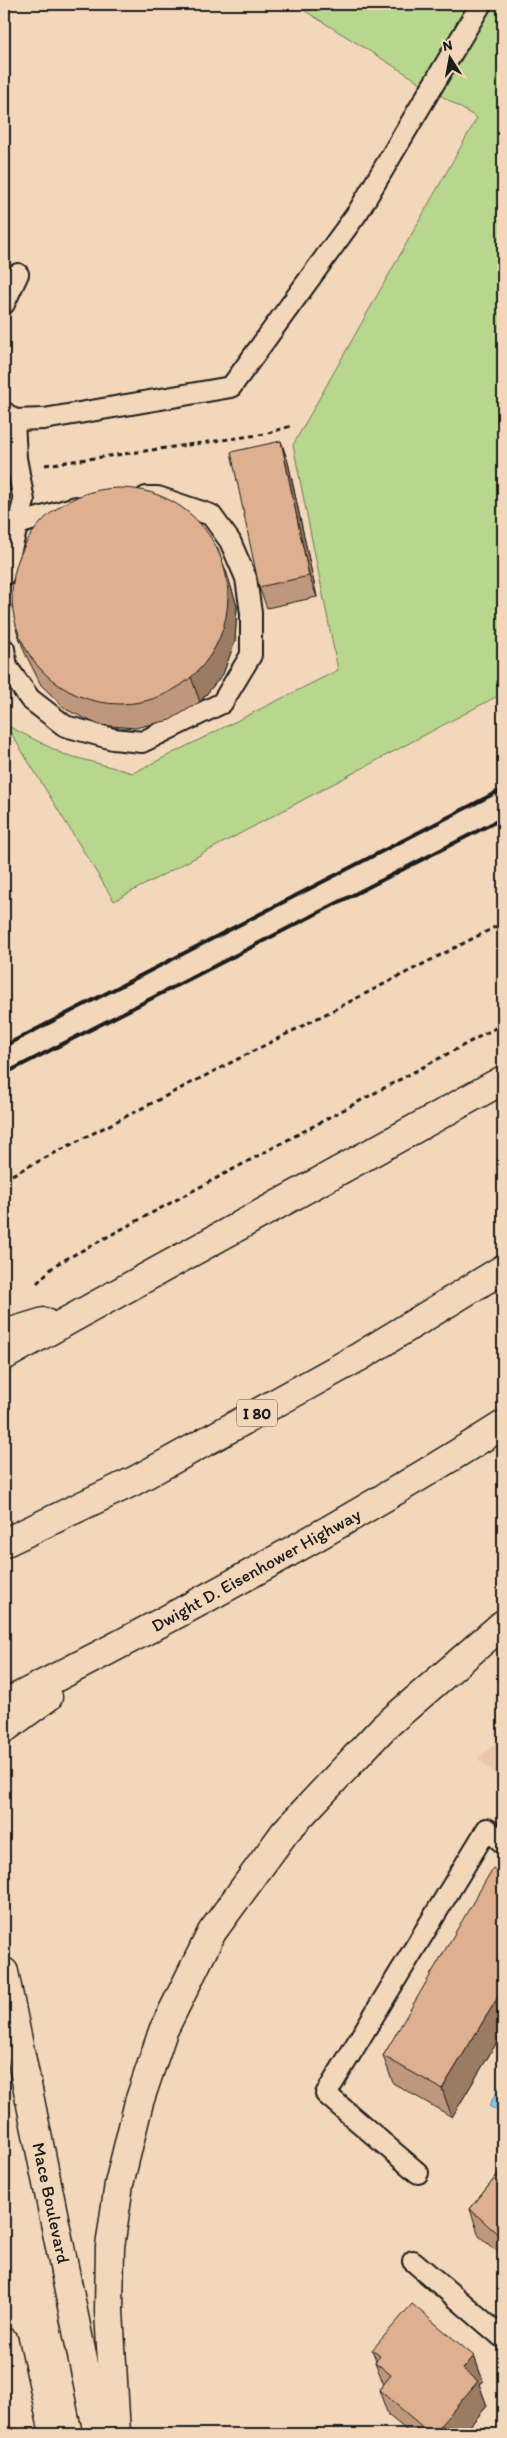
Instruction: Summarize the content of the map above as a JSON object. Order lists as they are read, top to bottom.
{
  "streets": {
    "main road": ["I 80", "Dwight D. Eisenhower Highway", "Mace Boulevard"]
  },
  "north": "top"
}
